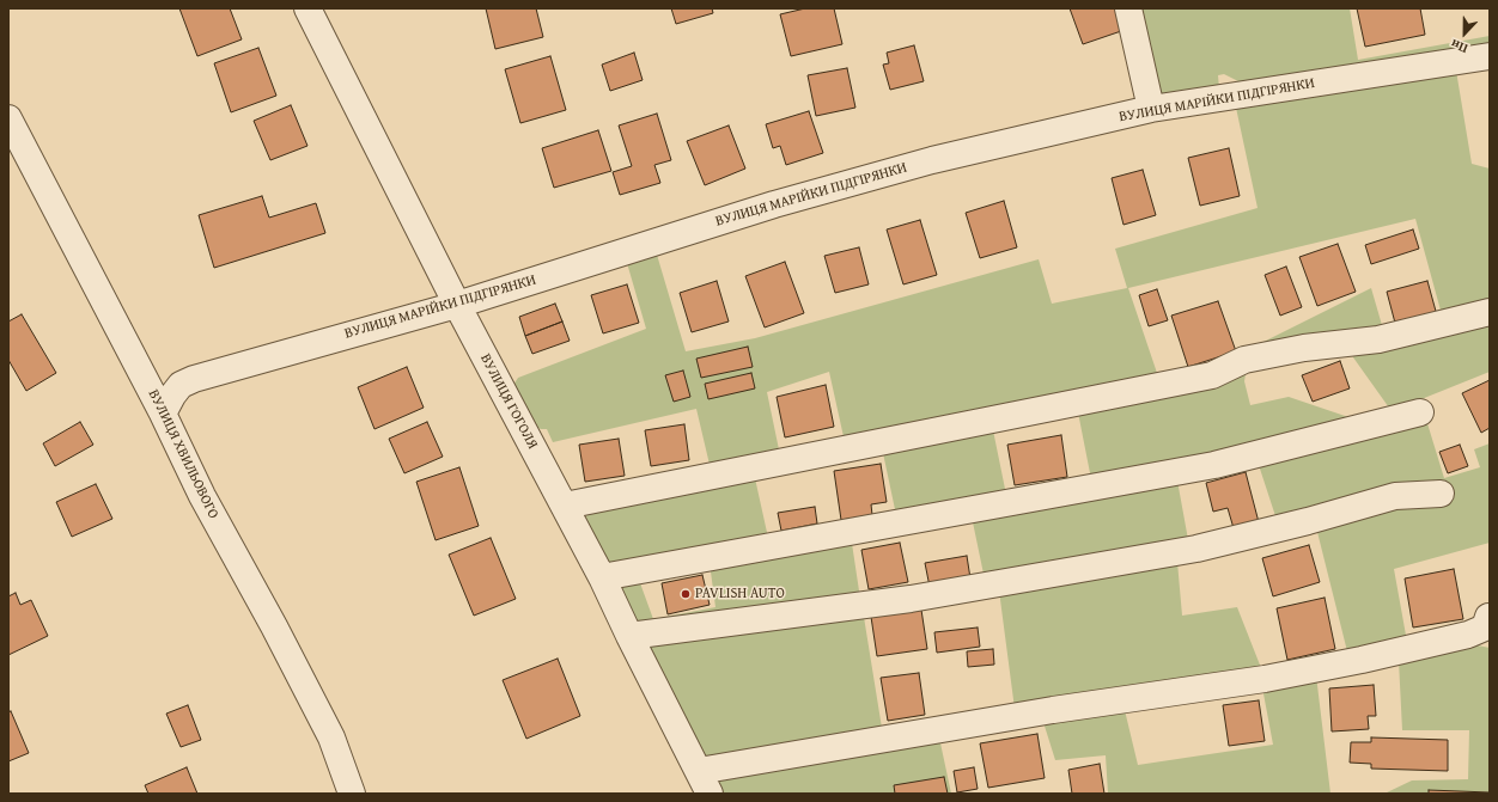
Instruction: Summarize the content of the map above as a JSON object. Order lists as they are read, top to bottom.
{
  "streets": {
    "street": ["ВУЛИЦЯ МАРІЙКИ ПІДГІРЯНКИ", "ВУЛИЦЯ ГОГОЛЯ", "ВУЛИЦЯ ХВИЛЬОВОГО"]
  },
  "crossings": [
    ["ВУЛИЦЯ МАРІЙКИ ПІДГІРЯНКИ", "ВУЛИЦЯ ГОГОЛЯ"],
    ["ВУЛИЦЯ МАРІЙКИ ПІДГІРЯНКИ", "ВУЛИЦЯ ХВИЛЬОВОГО"]
  ],
  "places": ["PAVLISH AUTO"],
  "north": "bottom"
}
